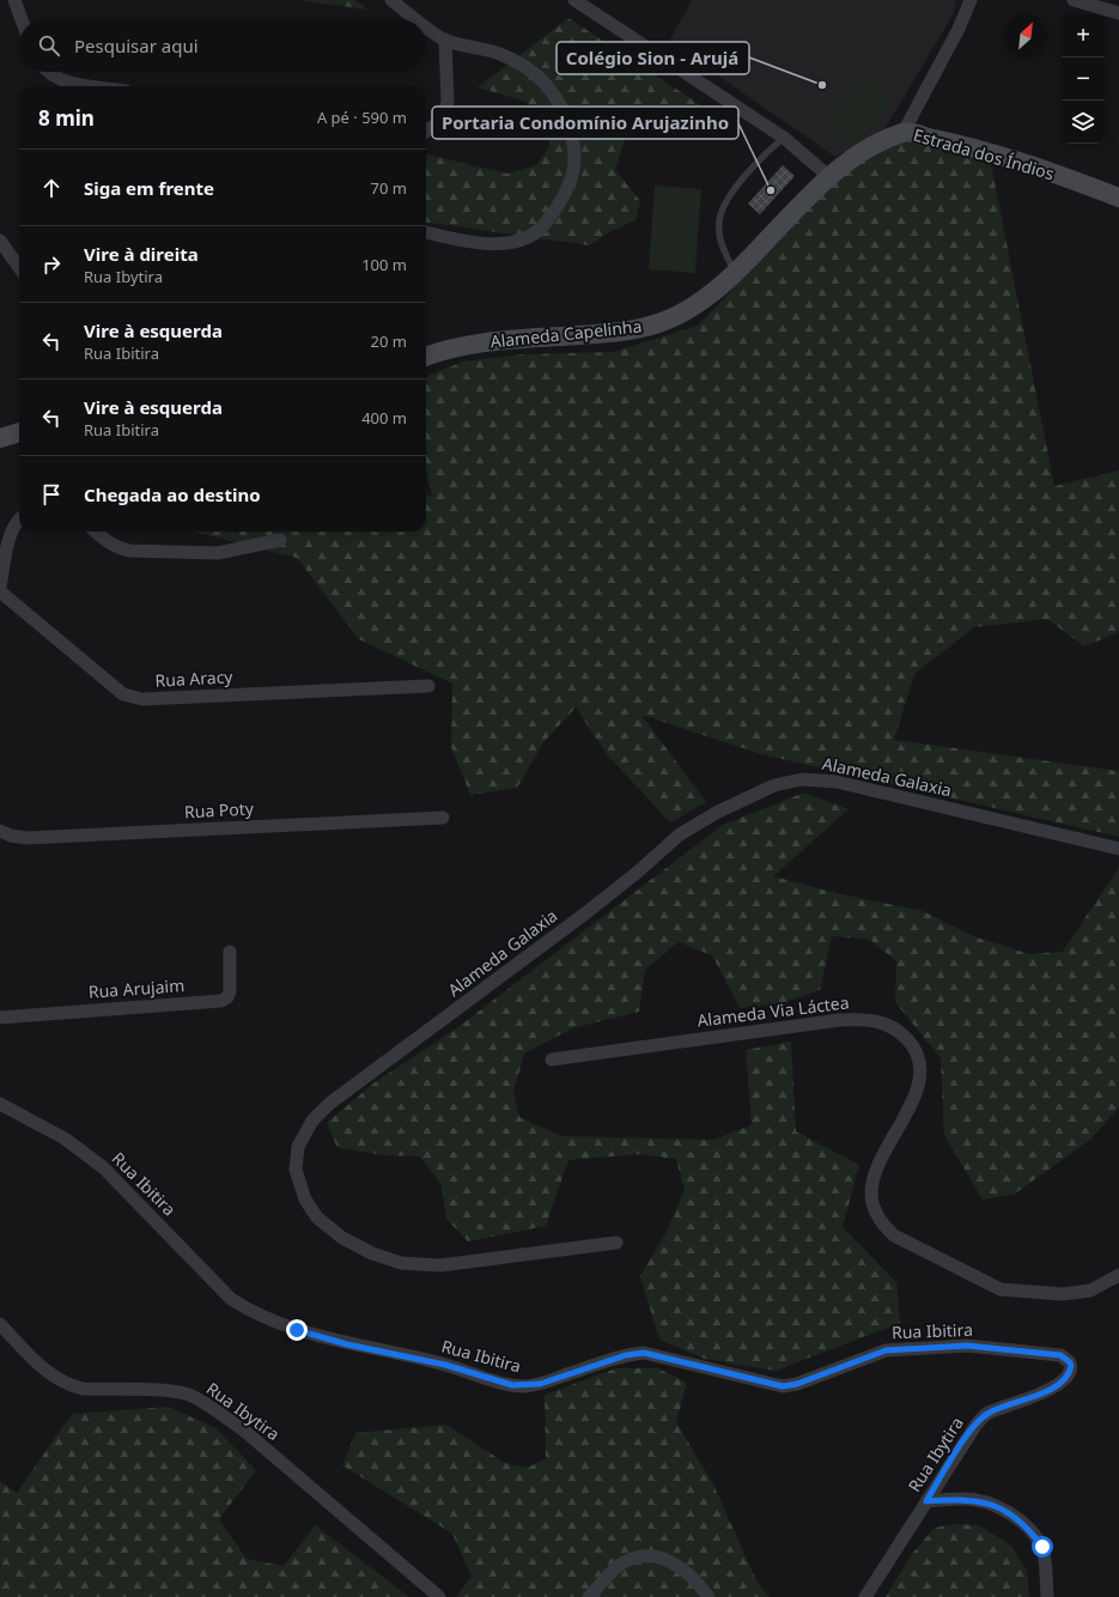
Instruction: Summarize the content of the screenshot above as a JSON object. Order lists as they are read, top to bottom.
{
  "streets": {
    "street": [
      "Estrada dos Índios",
      "Alameda Capelinha",
      "Rua Aracy",
      "Alameda Galaxia",
      "Rua Poty",
      "Rua Arujaim",
      "Alameda Via Láctea",
      "Rua Ibitira",
      "Rua Ibytira"
    ]
  },
  "crossings": [
    ["Estrada dos Índios", "Alameda Capelinha"],
    ["Rua Ibitira", "Rua Ibytira"]
  ],
  "places": ["Colégio Sion - Arujá", "Portaria Condomínio Arujazinho"],
  "north": "top right",
  "page": {
    "map_buttons": ["+", "−"],
    "search": "Pesquisar aqui",
    "heading": ["8 min", "A pé · 590 m"],
    "list": [
      ["Siga em frente", "70 m"],
      ["Vire à direita", "Rua Ibytira", "100 m"],
      ["Vire à esquerda", "Rua Ibitira", "20 m"],
      ["Vire à esquerda", "Rua Ibitira", "400 m"],
      "Chegada ao destino"
    ]
  }
}
